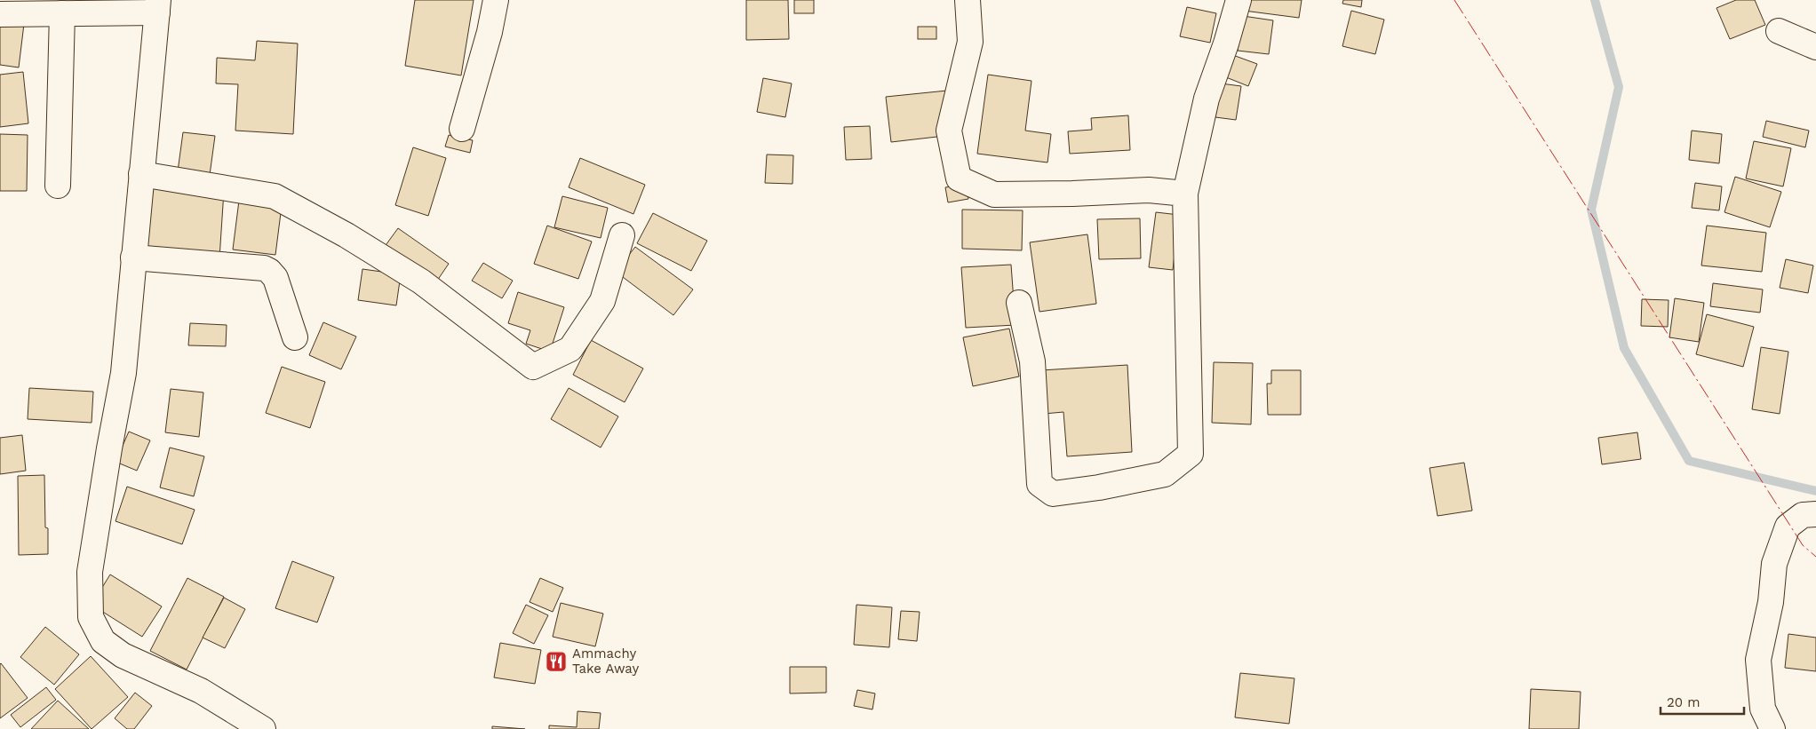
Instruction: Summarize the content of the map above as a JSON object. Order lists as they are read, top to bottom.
{
  "places": {
    "restaurant": ["Ammachy Take Away"]
  },
  "scale_bar": "20 m"
}
